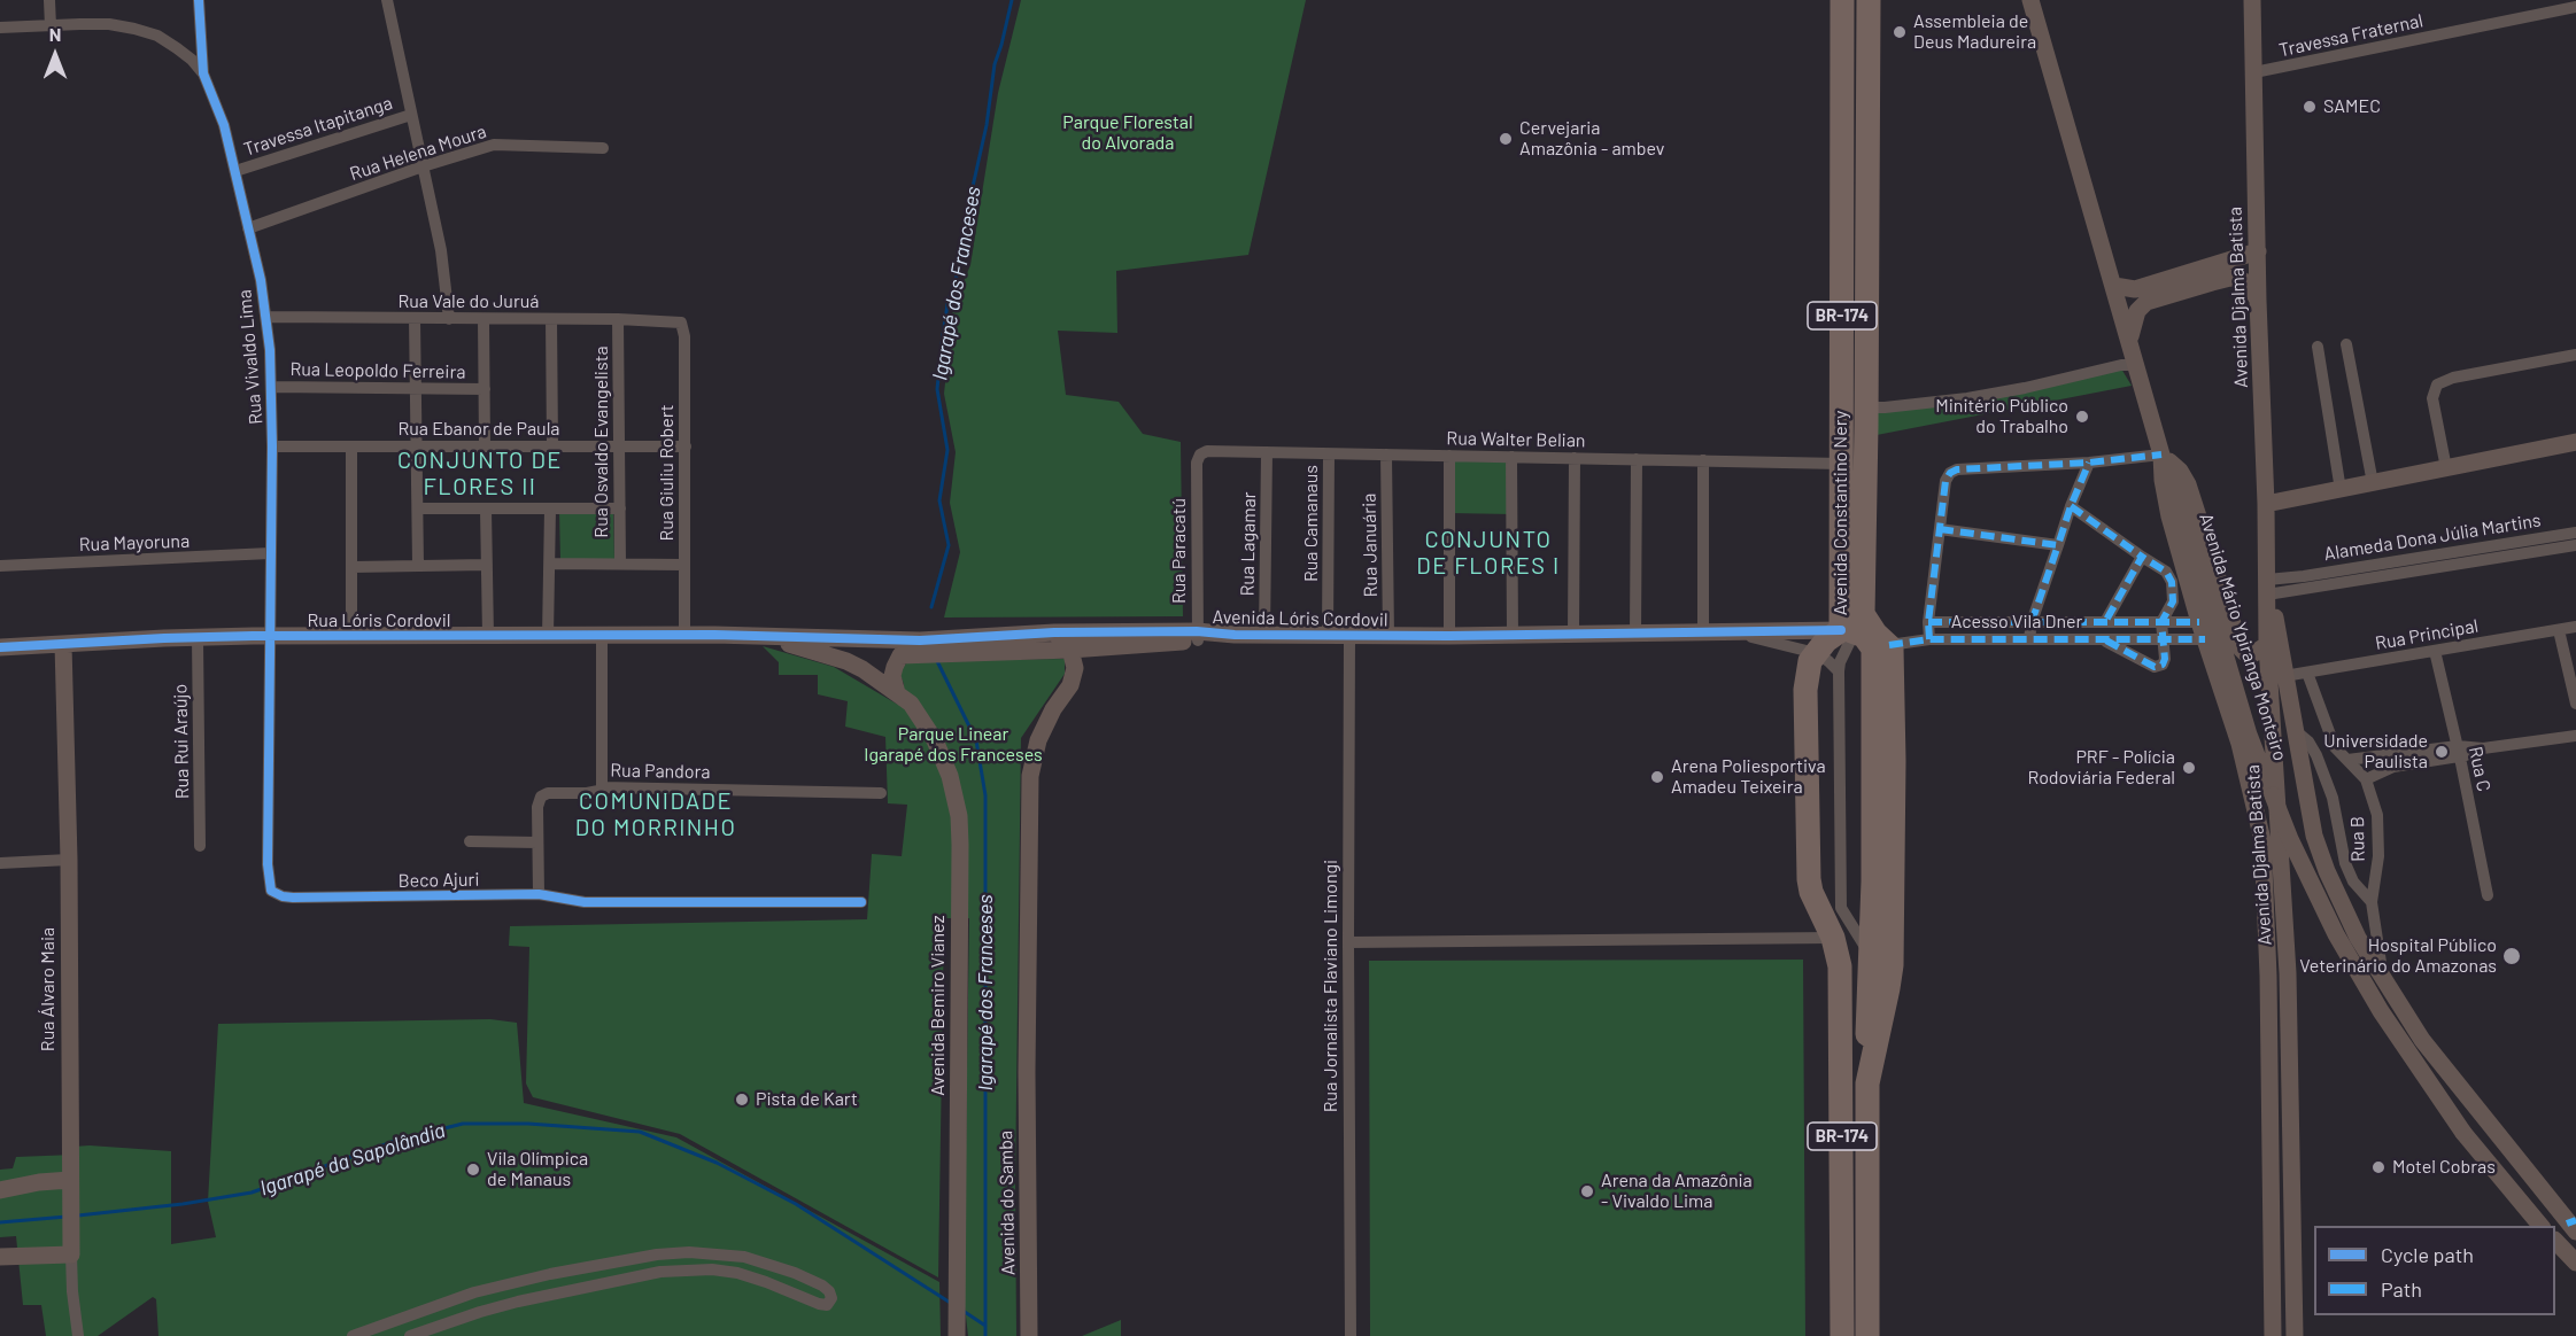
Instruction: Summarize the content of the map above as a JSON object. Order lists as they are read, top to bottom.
{
  "streets": {
    "highway": ["BR-174", "Avenida Constantino Nery"],
    "main road": [
      "Avenida Djalma Batista",
      "Avenida Lóris Cordovil",
      "Rua Lóris Cordovil",
      "Avenida Mário Ypiranga Monteiro",
      "Rua Álvaro Maia",
      "Avenida Bemiro Vianez",
      "Avenida do Samba"
    ],
    "street": [
      "Travessa Fraternal",
      "Travessa Itapitanga",
      "Rua Helena Moura",
      "Rua Vale do Juruá",
      "Rua Vivaldo Lima",
      "Rua Leopoldo Ferreira",
      "Rua Ebanor de Paula",
      "Rua Walter Belian",
      "Rua Osvaldo Evangelista",
      "Rua Giuliu Robert",
      "Rua Camanaus",
      "Alameda Dona Júlia Martins",
      "Rua Mayoruna",
      "Rua Lagamar",
      "Rua Januária",
      "Rua Paracatú",
      "Acesso Vila Dner",
      "Rua Principal",
      "Rua Rui Araújo",
      "Rua C",
      "Rua Pandora",
      "Rua B",
      "Beco Ajuri",
      "Rua Jornalista Flaviano Limongi"
    ]
  },
  "crossings": [
    ["Travessa Fraternal", "Avenida Djalma Batista"],
    ["Travessa Itapitanga", "Rua Vivaldo Lima"],
    ["Rua Helena Moura", "Rua Vivaldo Lima"],
    ["Avenida Djalma Batista", "Alameda Dona Júlia Martins"],
    ["Avenida Djalma Batista", "Acesso Vila Dner"],
    ["Avenida Djalma Batista", "Avenida Mário Ypiranga Monteiro"],
    ["Rua Vale do Juruá", "Rua Vivaldo Lima"],
    ["Rua Vale do Juruá", "Rua Osvaldo Evangelista"],
    ["Rua Vale do Juruá", "Rua Giuliu Robert"],
    ["BR-174", "Avenida Constantino Nery"],
    ["BR-174", "Avenida Lóris Cordovil"],
    ["Rua Vivaldo Lima", "Rua Leopoldo Ferreira"],
    ["Rua Vivaldo Lima", "Rua Ebanor de Paula"],
    ["Rua Vivaldo Lima", "Rua Mayoruna"],
    ["Rua Vivaldo Lima", "Rua Lóris Cordovil"],
    ["Rua Vivaldo Lima", "Beco Ajuri"],
    ["Rua Ebanor de Paula", "Rua Osvaldo Evangelista"],
    ["Rua Ebanor de Paula", "Rua Giuliu Robert"],
    ["Rua Walter Belian", "Avenida Constantino Nery"],
    ["Rua Walter Belian", "Rua Camanaus"],
    ["Rua Walter Belian", "Rua Lagamar"],
    ["Rua Walter Belian", "Rua Januária"],
    ["Rua Walter Belian", "Rua Paracatú"],
    ["Rua Giuliu Robert", "Rua Lóris Cordovil"],
    ["Avenida Constantino Nery", "Avenida Lóris Cordovil"],
    ["Rua Camanaus", "Avenida Lóris Cordovil"],
    ["Alameda Dona Júlia Martins", "Avenida Mário Ypiranga Monteiro"],
    ["Rua Lagamar", "Avenida Lóris Cordovil"],
    ["Rua Januária", "Avenida Lóris Cordovil"],
    ["Rua Paracatú", "Avenida Lóris Cordovil"],
    ["Avenida Lóris Cordovil", "Rua Lóris Cordovil"],
    ["Avenida Lóris Cordovil", "Rua Jornalista Flaviano Limongi"],
    ["Avenida Lóris Cordovil", "Avenida Bemiro Vianez"],
    ["Avenida Lóris Cordovil", "Avenida do Samba"],
    ["Rua Lóris Cordovil", "Rua Rui Araújo"],
    ["Rua Lóris Cordovil", "Beco Ajuri"],
    ["Rua Lóris Cordovil", "Rua Álvaro Maia"],
    ["Rua Lóris Cordovil", "Avenida Bemiro Vianez"],
    ["Acesso Vila Dner", "Avenida Mário Ypiranga Monteiro"],
    ["Rua Principal", "Avenida Mário Ypiranga Monteiro"],
    ["Rua Principal", "Rua C"],
    ["Rua Principal", "Rua B"],
    ["Avenida Mário Ypiranga Monteiro", "Rua B"],
    ["Rua Pandora", "Beco Ajuri"]
  ],
  "districts": ["CONJUNTO DE FLORES II", "CONJUNTO DE FLORES I", "COMUNIDADE DO MORRINHO"],
  "water": ["Igarapé dos Franceses", "Igarapé da Sapolândia"],
  "parks": ["Parque Florestal do Alvorada", "Parque Linear Igarapé dos Franceses"],
  "places": [
    "Assembleia de Deus Madureira",
    "SAMEC",
    "Cervejaria Amazônia - ambev",
    "Minitério Público do Trabalho",
    "Universidade Paulista",
    "PRF - Polícia Rodoviária Federal",
    "Arena Poliesportiva Amadeu Teixeira",
    "Hospital Público Veterinário do Amazonas",
    "Pista de Kart",
    "Motel Cobras",
    "Vila Olímpica de Manaus",
    "Arena da Amazônia - Vivaldo Lima"
  ],
  "legend": ["Cycle path", "Path"],
  "north": "top"
}
